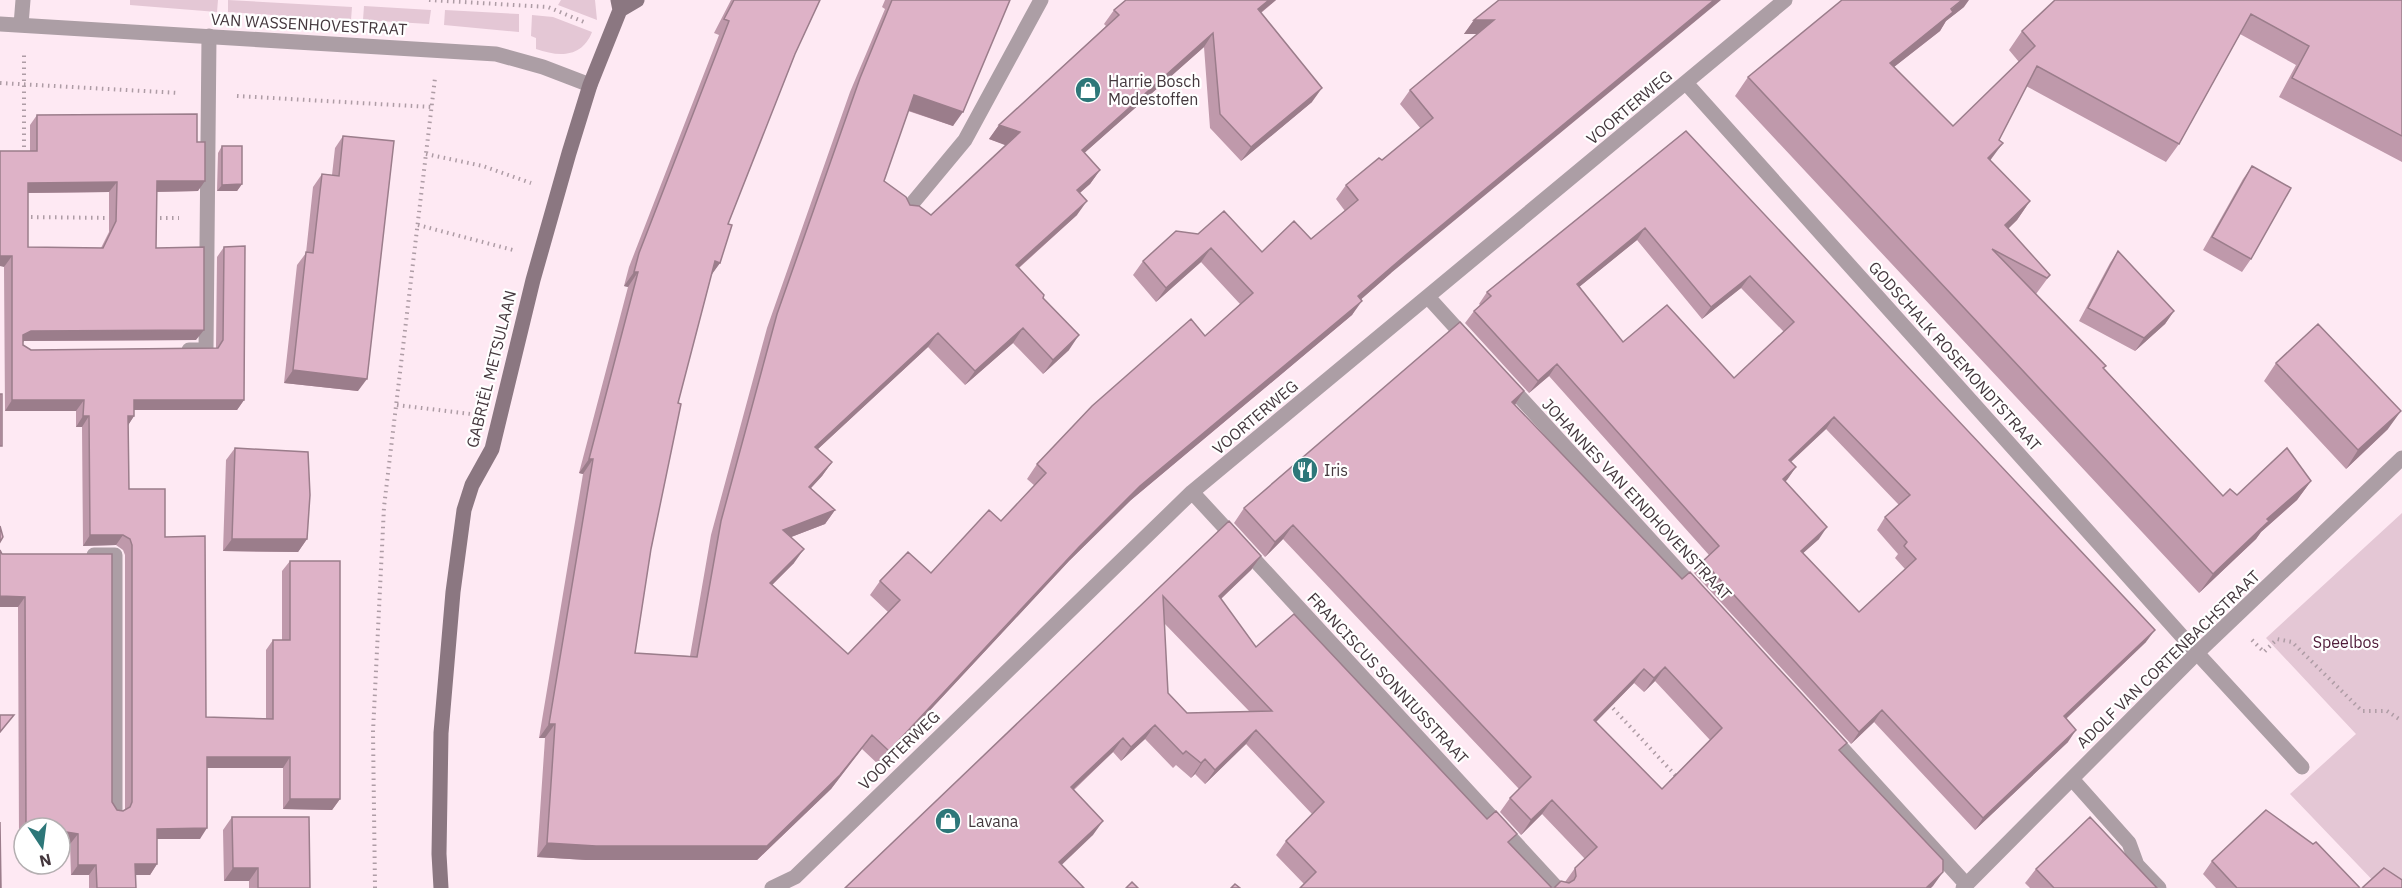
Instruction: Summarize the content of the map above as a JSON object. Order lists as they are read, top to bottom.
{
  "streets": {
    "street": [
      "VAN WASSENHOVESTRAAT",
      "VOORTERWEG",
      "GODSCHALK ROSEMONDTSTRAAT",
      "GABRIËL METSULAAN",
      "JOHANNES VAN EINDHOVENSTRAAT",
      "ADOLF VAN CORTENBACHSTRAAT",
      "FRANCISCUS SONNIUSSTRAAT"
    ]
  },
  "crossings": [
    ["VAN WASSENHOVESTRAAT", "GABRIËL METSULAAN"],
    ["VOORTERWEG", "GODSCHALK ROSEMONDTSTRAAT"],
    ["VOORTERWEG", "FRANCISCUS SONNIUSSTRAAT"],
    ["GODSCHALK ROSEMONDTSTRAAT", "ADOLF VAN CORTENBACHSTRAAT"]
  ],
  "parks": ["Speelbos"],
  "places": {
    "shop": ["Harrie Bosch Modestoffen", "Lavana"],
    "restaurant": ["Iris"]
  },
  "north": "bottom"
}
